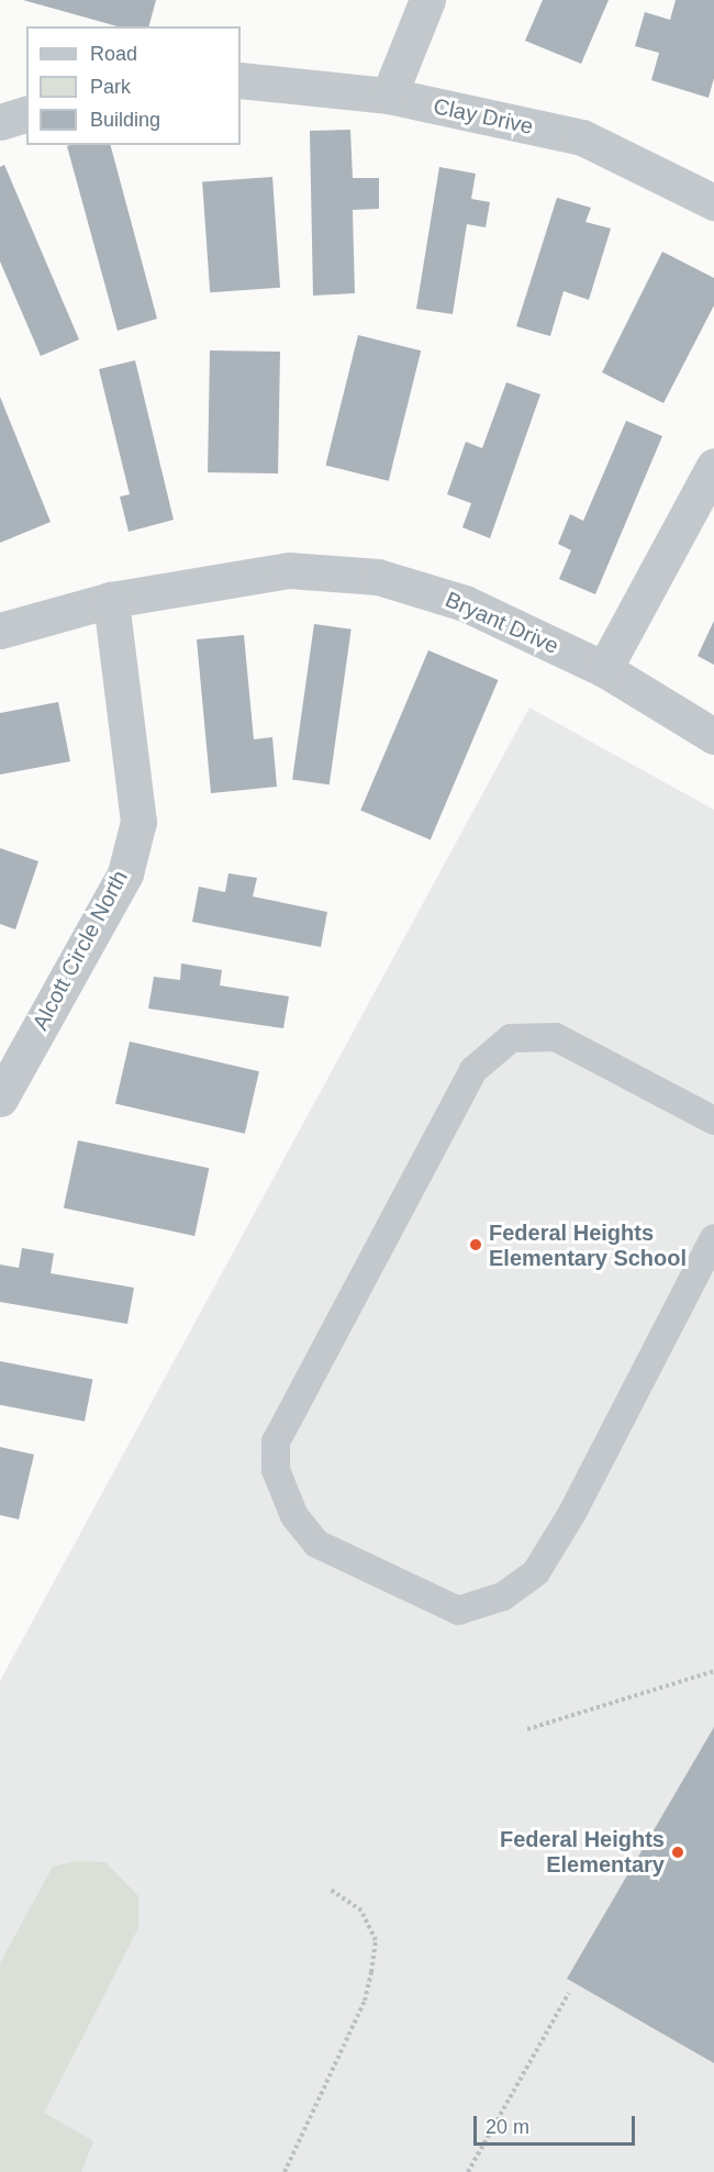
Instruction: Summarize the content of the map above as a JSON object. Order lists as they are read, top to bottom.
{
  "streets": {
    "street": ["Clay Drive", "Bryant Drive", "Alcott Circle North"]
  },
  "crossings": [
    ["Bryant Drive", "Alcott Circle North"]
  ],
  "places": ["Federal Heights Elementary School", "Federal Heights Elementary"],
  "legend": ["Road", "Park", "Building"],
  "scale_bar": "20 m"
}
